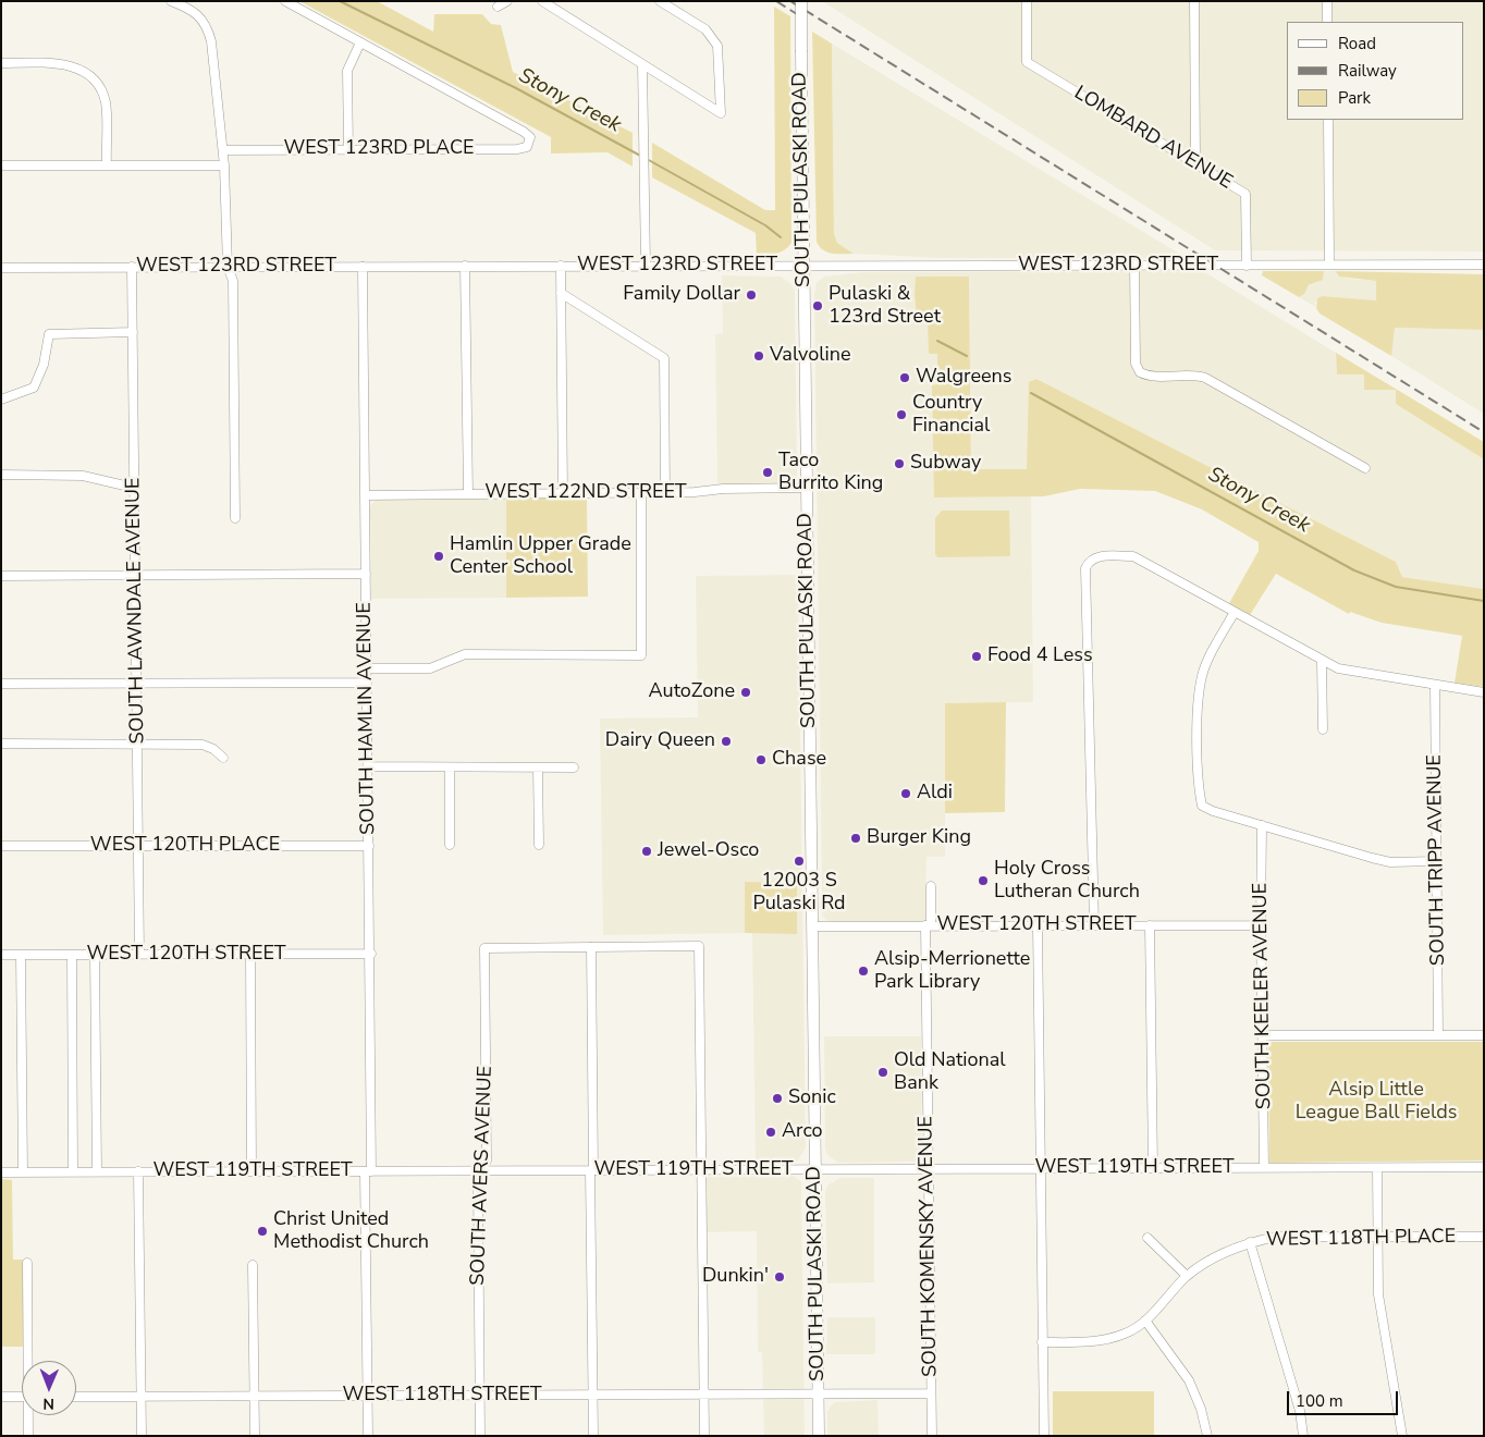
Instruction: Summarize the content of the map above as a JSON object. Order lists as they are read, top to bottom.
{
  "streets": {
    "main road": ["SOUTH PULASKI ROAD"],
    "street": [
      "LOMBARD AVENUE",
      "WEST 123RD PLACE",
      "WEST 123RD STREET",
      "WEST 122ND STREET",
      "SOUTH LAWNDALE AVENUE",
      "SOUTH HAMLIN AVENUE",
      "WEST 120TH PLACE",
      "SOUTH TRIPP AVENUE",
      "WEST 120TH STREET",
      "SOUTH KEELER AVENUE",
      "WEST 119TH STREET",
      "SOUTH AVERS AVENUE",
      "WEST 118TH PLACE",
      "SOUTH KOMENSKY AVENUE",
      "WEST 118TH STREET"
    ]
  },
  "crossings": [
    ["LOMBARD AVENUE", "WEST 123RD STREET"],
    ["SOUTH PULASKI ROAD", "WEST 123RD STREET"],
    ["SOUTH PULASKI ROAD", "WEST 122ND STREET"],
    ["SOUTH PULASKI ROAD", "WEST 120TH STREET"],
    ["SOUTH PULASKI ROAD", "WEST 119TH STREET"],
    ["SOUTH PULASKI ROAD", "WEST 118TH STREET"],
    ["WEST 123RD STREET", "SOUTH LAWNDALE AVENUE"],
    ["WEST 123RD STREET", "SOUTH HAMLIN AVENUE"],
    ["WEST 122ND STREET", "SOUTH HAMLIN AVENUE"],
    ["SOUTH LAWNDALE AVENUE", "WEST 120TH PLACE"],
    ["SOUTH LAWNDALE AVENUE", "WEST 120TH STREET"],
    ["SOUTH HAMLIN AVENUE", "WEST 120TH PLACE"],
    ["SOUTH HAMLIN AVENUE", "WEST 120TH STREET"],
    ["SOUTH HAMLIN AVENUE", "WEST 119TH STREET"],
    ["SOUTH HAMLIN AVENUE", "WEST 118TH STREET"],
    ["WEST 120TH STREET", "SOUTH KEELER AVENUE"],
    ["WEST 120TH STREET", "SOUTH KOMENSKY AVENUE"],
    ["SOUTH KEELER AVENUE", "WEST 119TH STREET"],
    ["WEST 119TH STREET", "SOUTH AVERS AVENUE"],
    ["WEST 119TH STREET", "SOUTH KOMENSKY AVENUE"],
    ["SOUTH AVERS AVENUE", "WEST 118TH STREET"],
    ["SOUTH KOMENSKY AVENUE", "WEST 118TH STREET"]
  ],
  "water": ["Stony Creek"],
  "parks": ["Alsip Little League Ball Fields"],
  "places": [
    "Family Dollar",
    "Pulaski & 123rd Street",
    "Valvoline",
    "Walgreens",
    "Country Financial",
    "Subway",
    "Taco Burrito King",
    "Hamlin Upper Grade Center School",
    "Food 4 Less",
    "AutoZone",
    "Dairy Queen",
    "Chase",
    "Aldi",
    "Burger King",
    "Jewel-Osco",
    "12003 S Pulaski Rd",
    "Holy Cross Lutheran Church",
    "Alsip-Merrionette Park Library",
    "Old National Bank",
    "Sonic",
    "Arco",
    "Christ United Methodist Church",
    "Dunkin'"
  ],
  "legend": ["Road", "Railway", "Park"],
  "scale_bar": "100 m",
  "north": "bottom"
}
